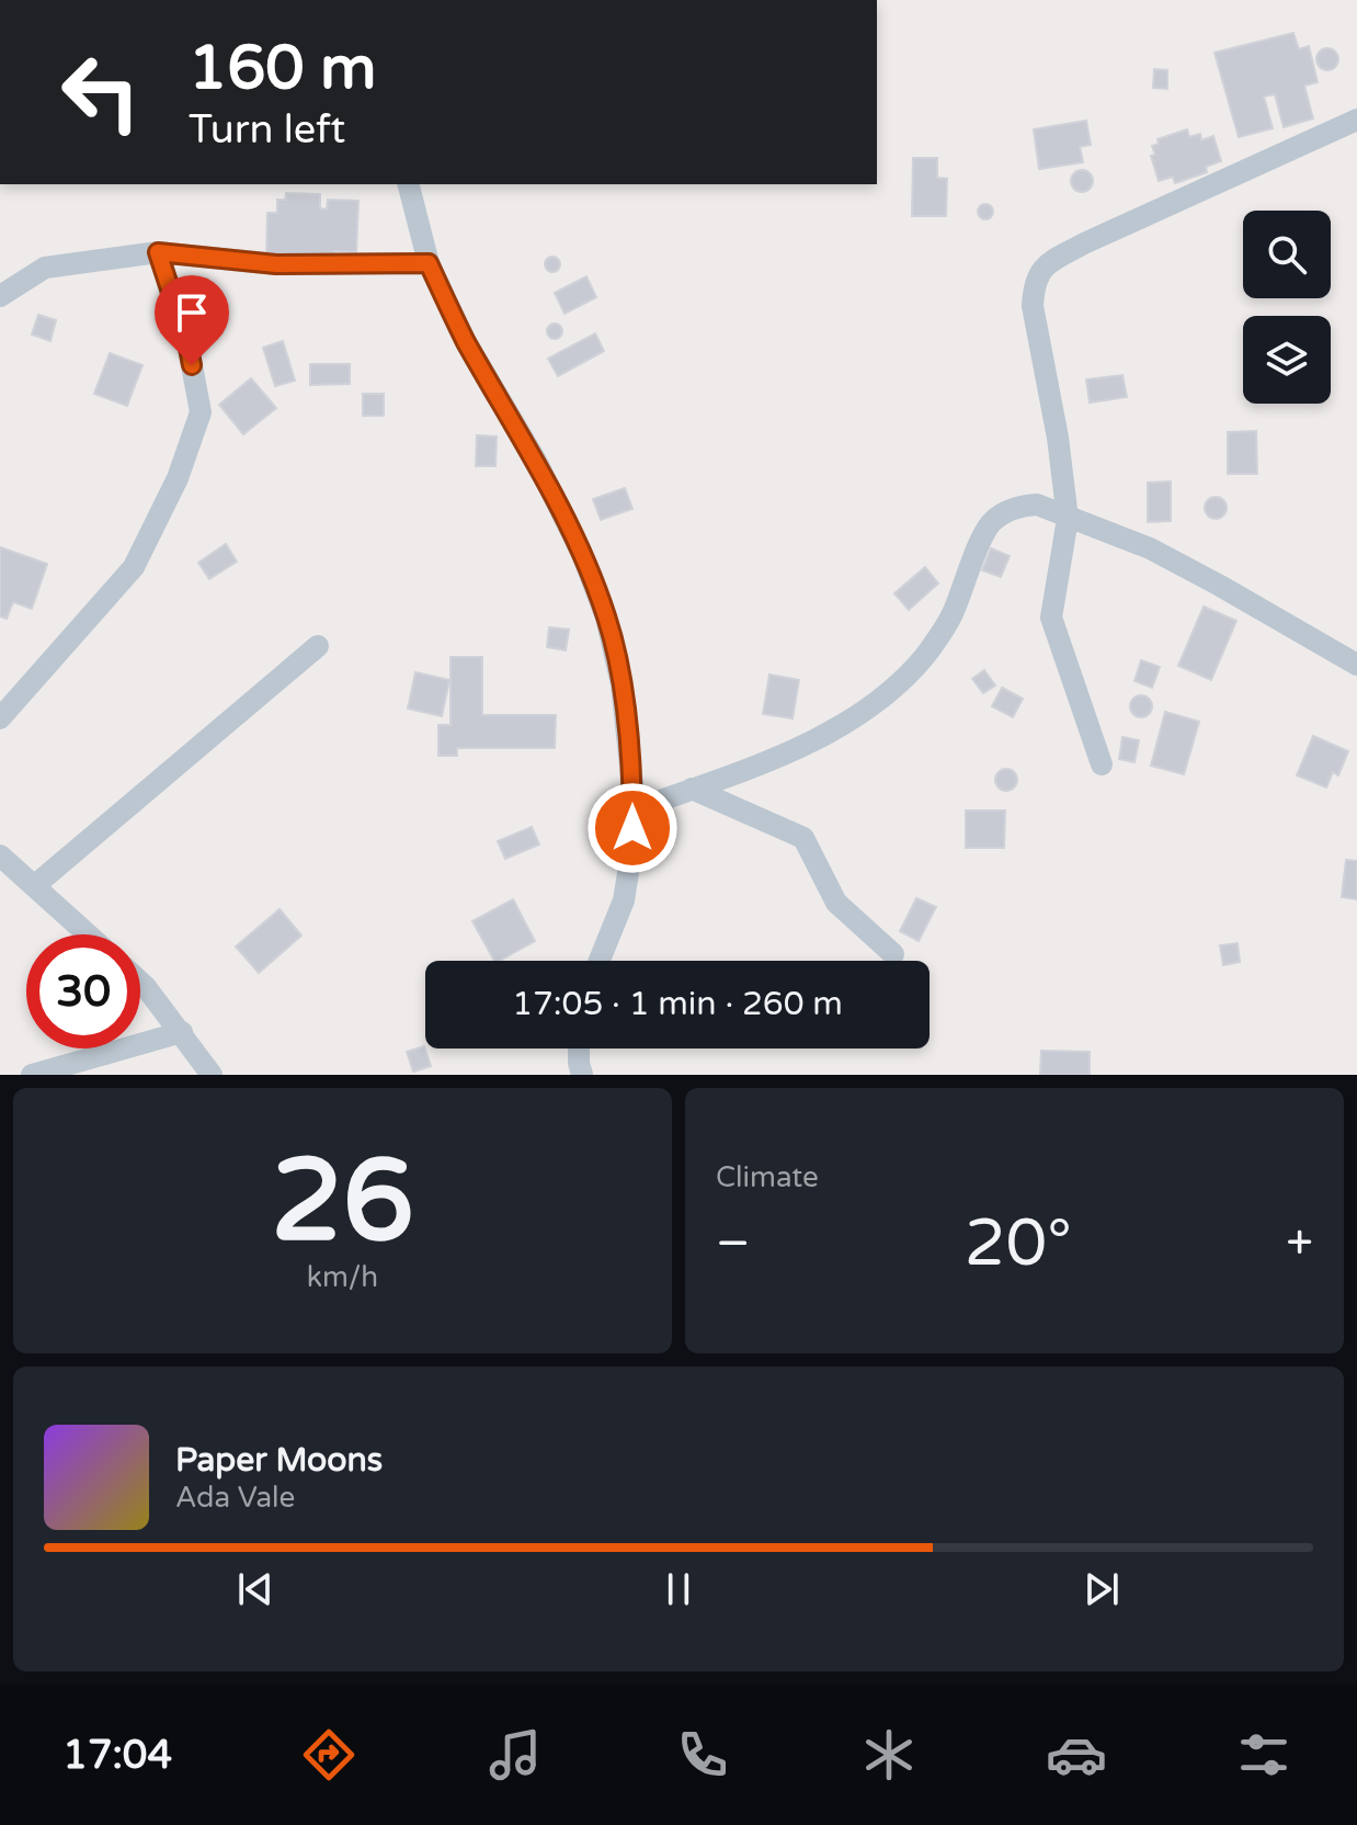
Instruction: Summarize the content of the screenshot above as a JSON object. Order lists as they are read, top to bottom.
{
  "page": {
    "turn": ["160 m", "Turn left"],
    "limit": "30",
    "trip": "17:05 · 1 min · 260 m",
    "tile": [
      ["26", "km/h"],
      "Climate"
    ],
    "heat": ["−", "20°", "+"],
    "song": ["Paper Moons", "Ada Vale"],
    "tabs": "17:04"
  }
}
